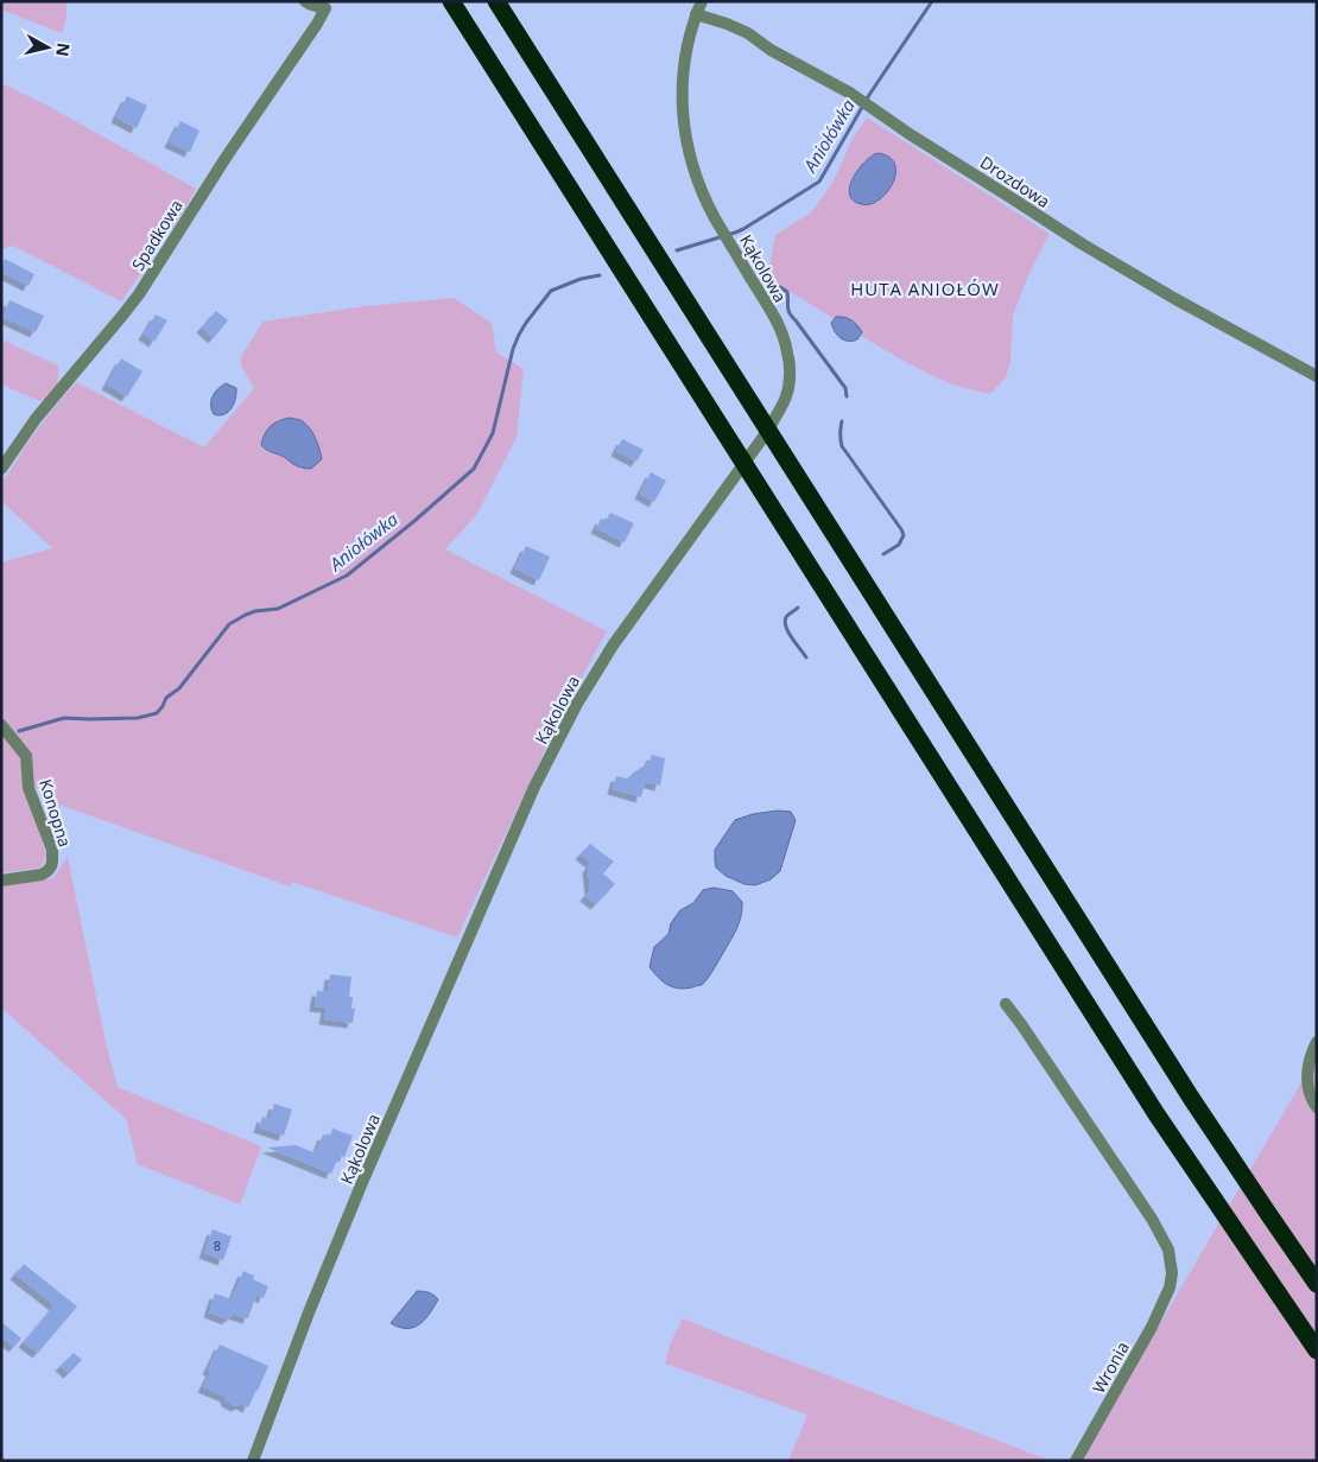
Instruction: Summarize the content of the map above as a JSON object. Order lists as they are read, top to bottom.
{
  "streets": {
    "street": [
      "Drozdowa",
      "Spadkowa",
      "Kąkolowa",
      "Konopna",
      "Wronia"
    ]
  },
  "crossings": [
    ["Drozdowa", "Kąkolowa"]
  ],
  "districts": ["HUTA ANIOŁÓW"],
  "water": ["Aniołówka"],
  "house_numbers": ["8"],
  "north": "right"
}
